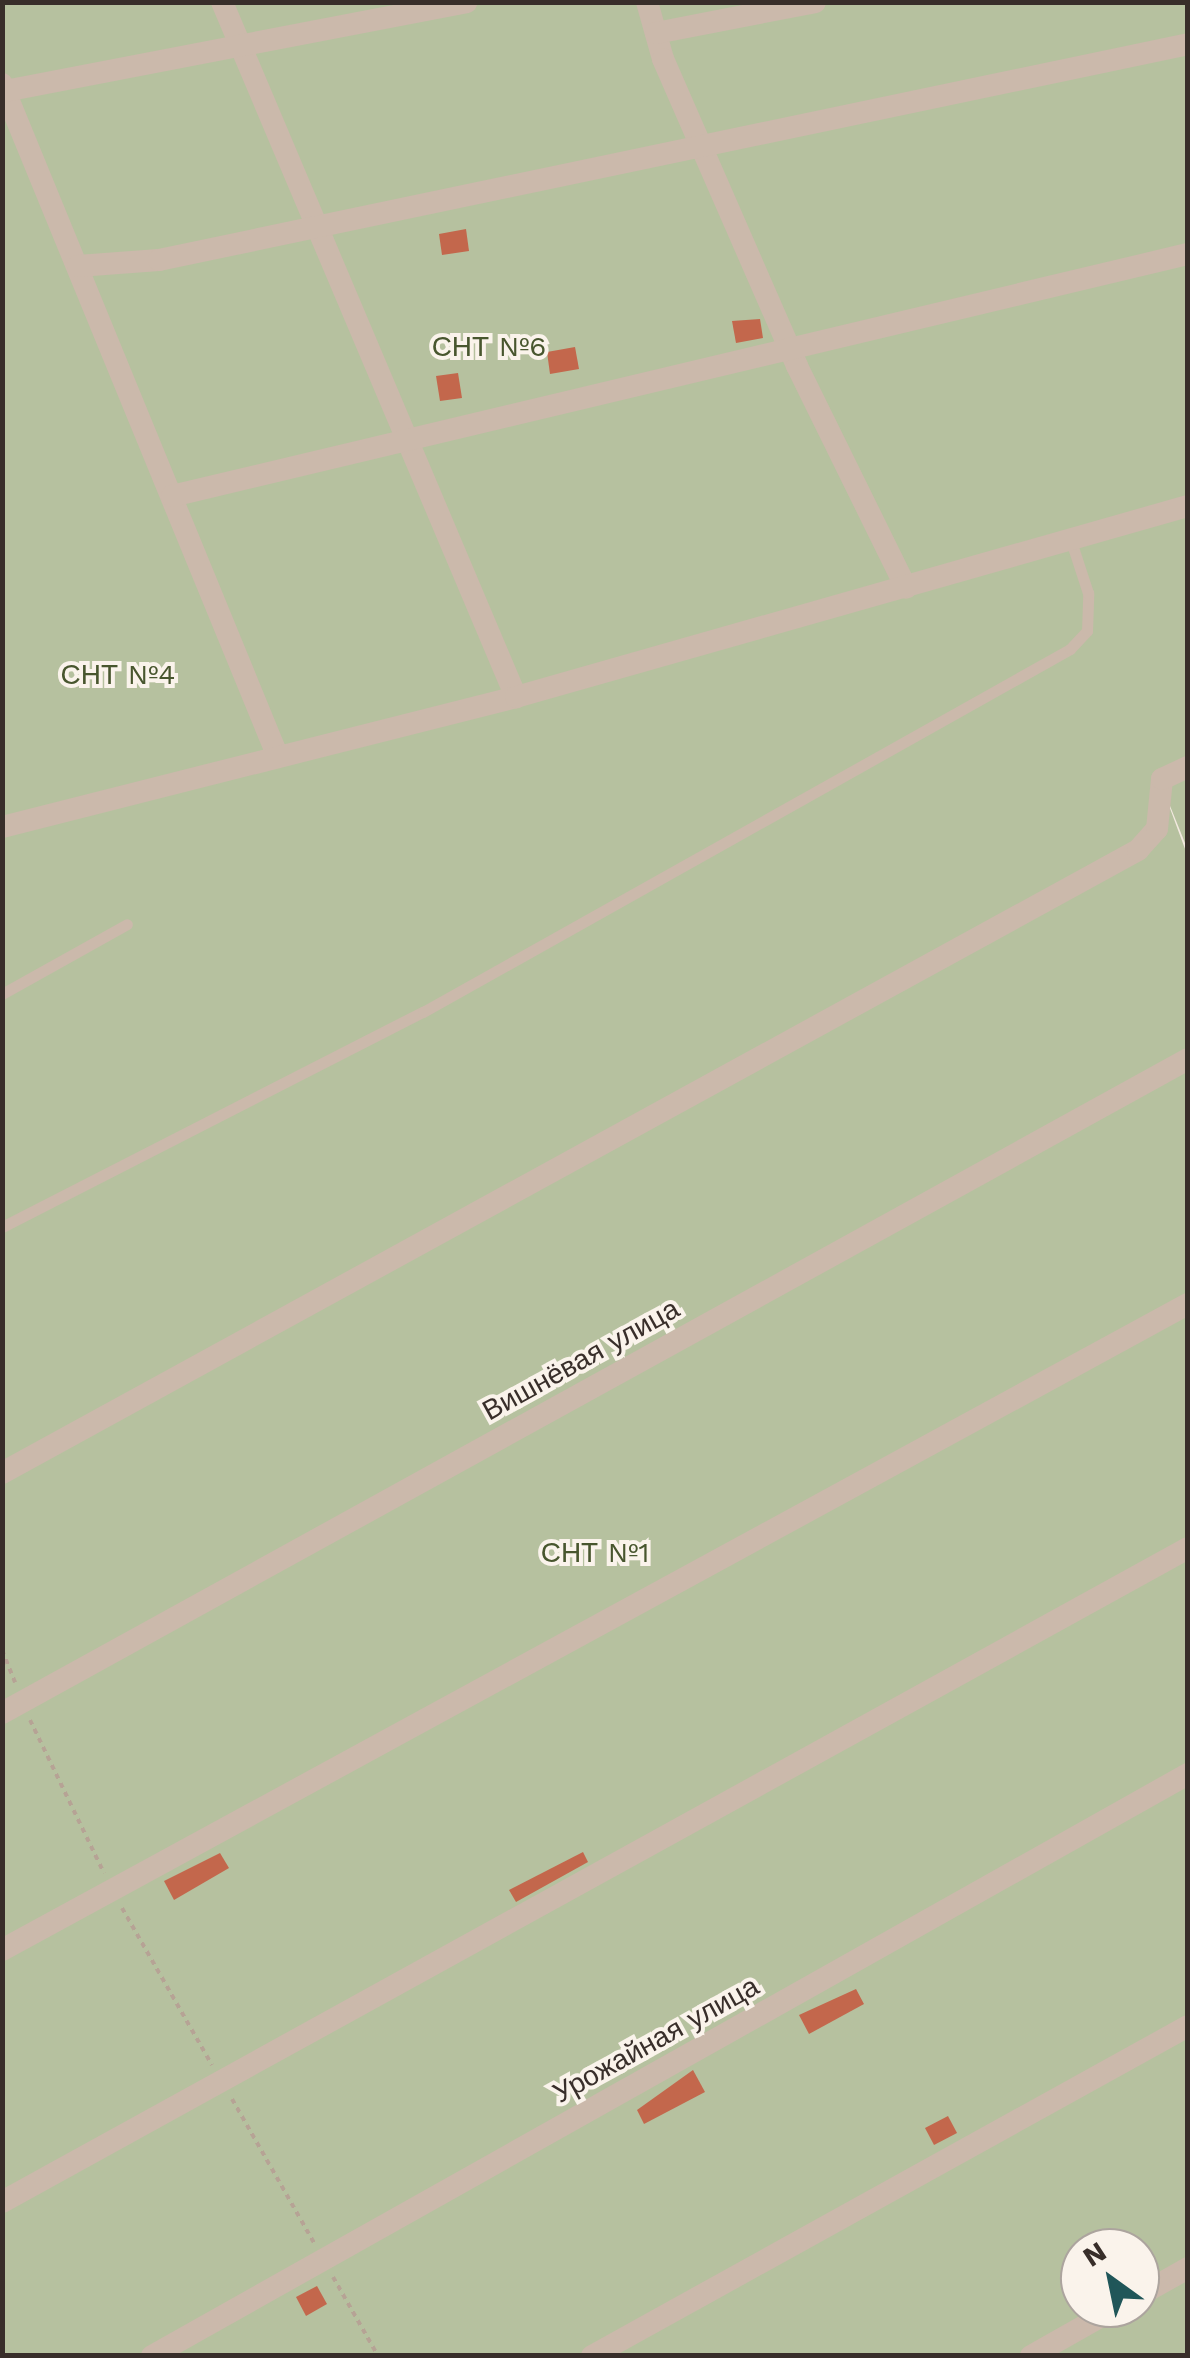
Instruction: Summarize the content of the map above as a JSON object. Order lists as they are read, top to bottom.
{
  "streets": {
    "street": ["Вишнёвая улица", "Урожайная улица"]
  },
  "parks": ["СНТ №6", "СНТ №4", "СНТ №1"],
  "north": "top left"
}
